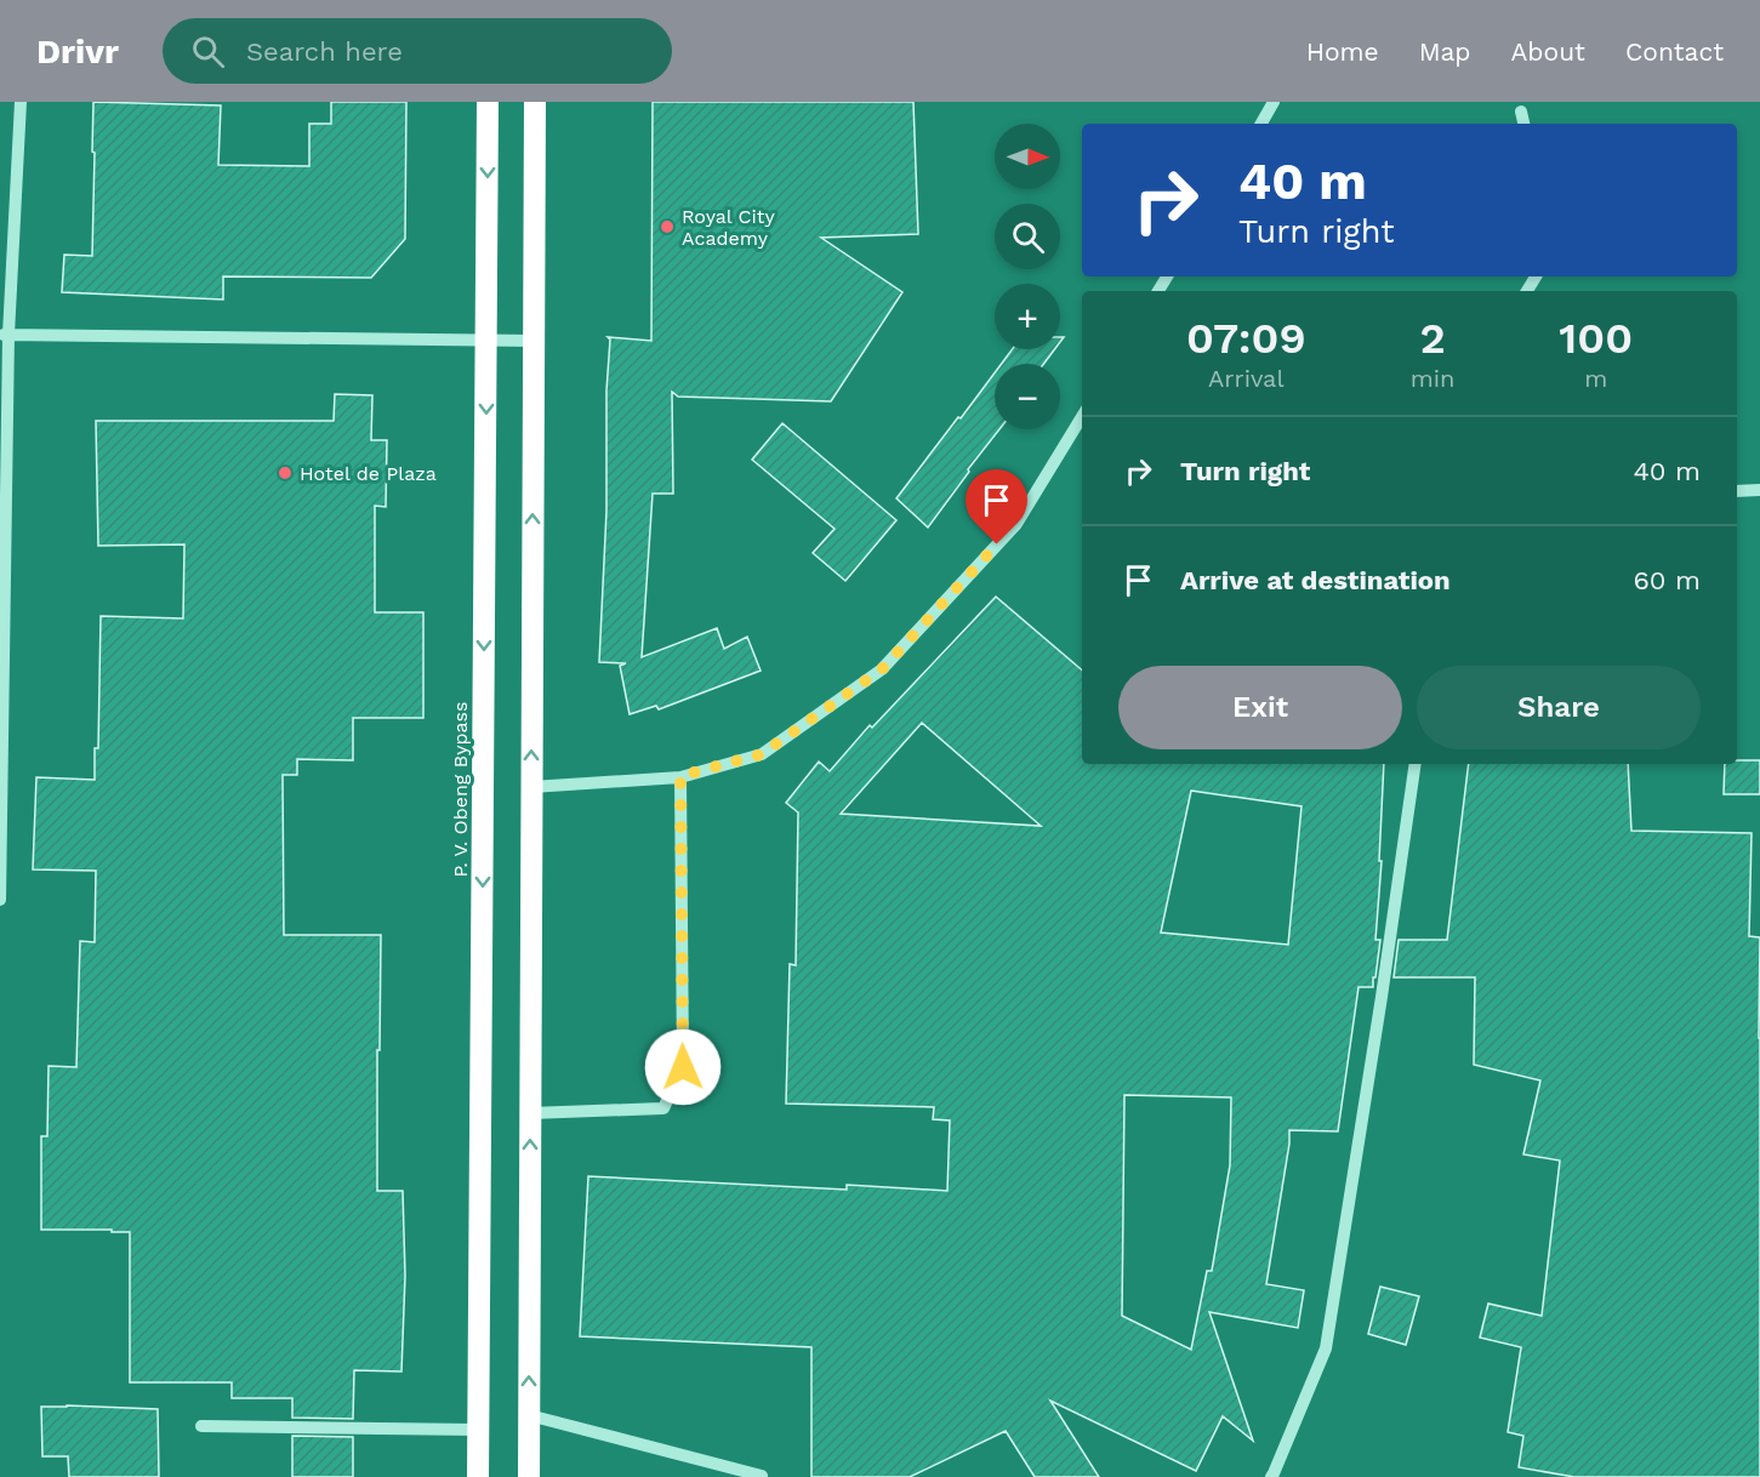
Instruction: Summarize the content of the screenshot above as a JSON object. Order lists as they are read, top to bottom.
{
  "streets": {
    "highway": ["P. V. Obeng Bypass"]
  },
  "places": ["Royal City Academy", "Hotel de Plaza"],
  "north": "right",
  "page": {
    "header": "Drivr",
    "search": "Search here",
    "nav": [
      "Home",
      "Map",
      "About",
      "Contact"
    ],
    "map_buttons": ["+", "−"],
    "turn": ["40 m", "Turn right"],
    "eta": [
      "07:09",
      "Arrival",
      "2",
      "min",
      "100",
      "m"
    ],
    "list": [
      {
        "name": "Turn right",
        "value": "40 m"
      },
      {
        "name": "Arrive at destination",
        "value": "60 m"
      }
    ],
    "buttons": ["Exit", "Share"]
  }
}
